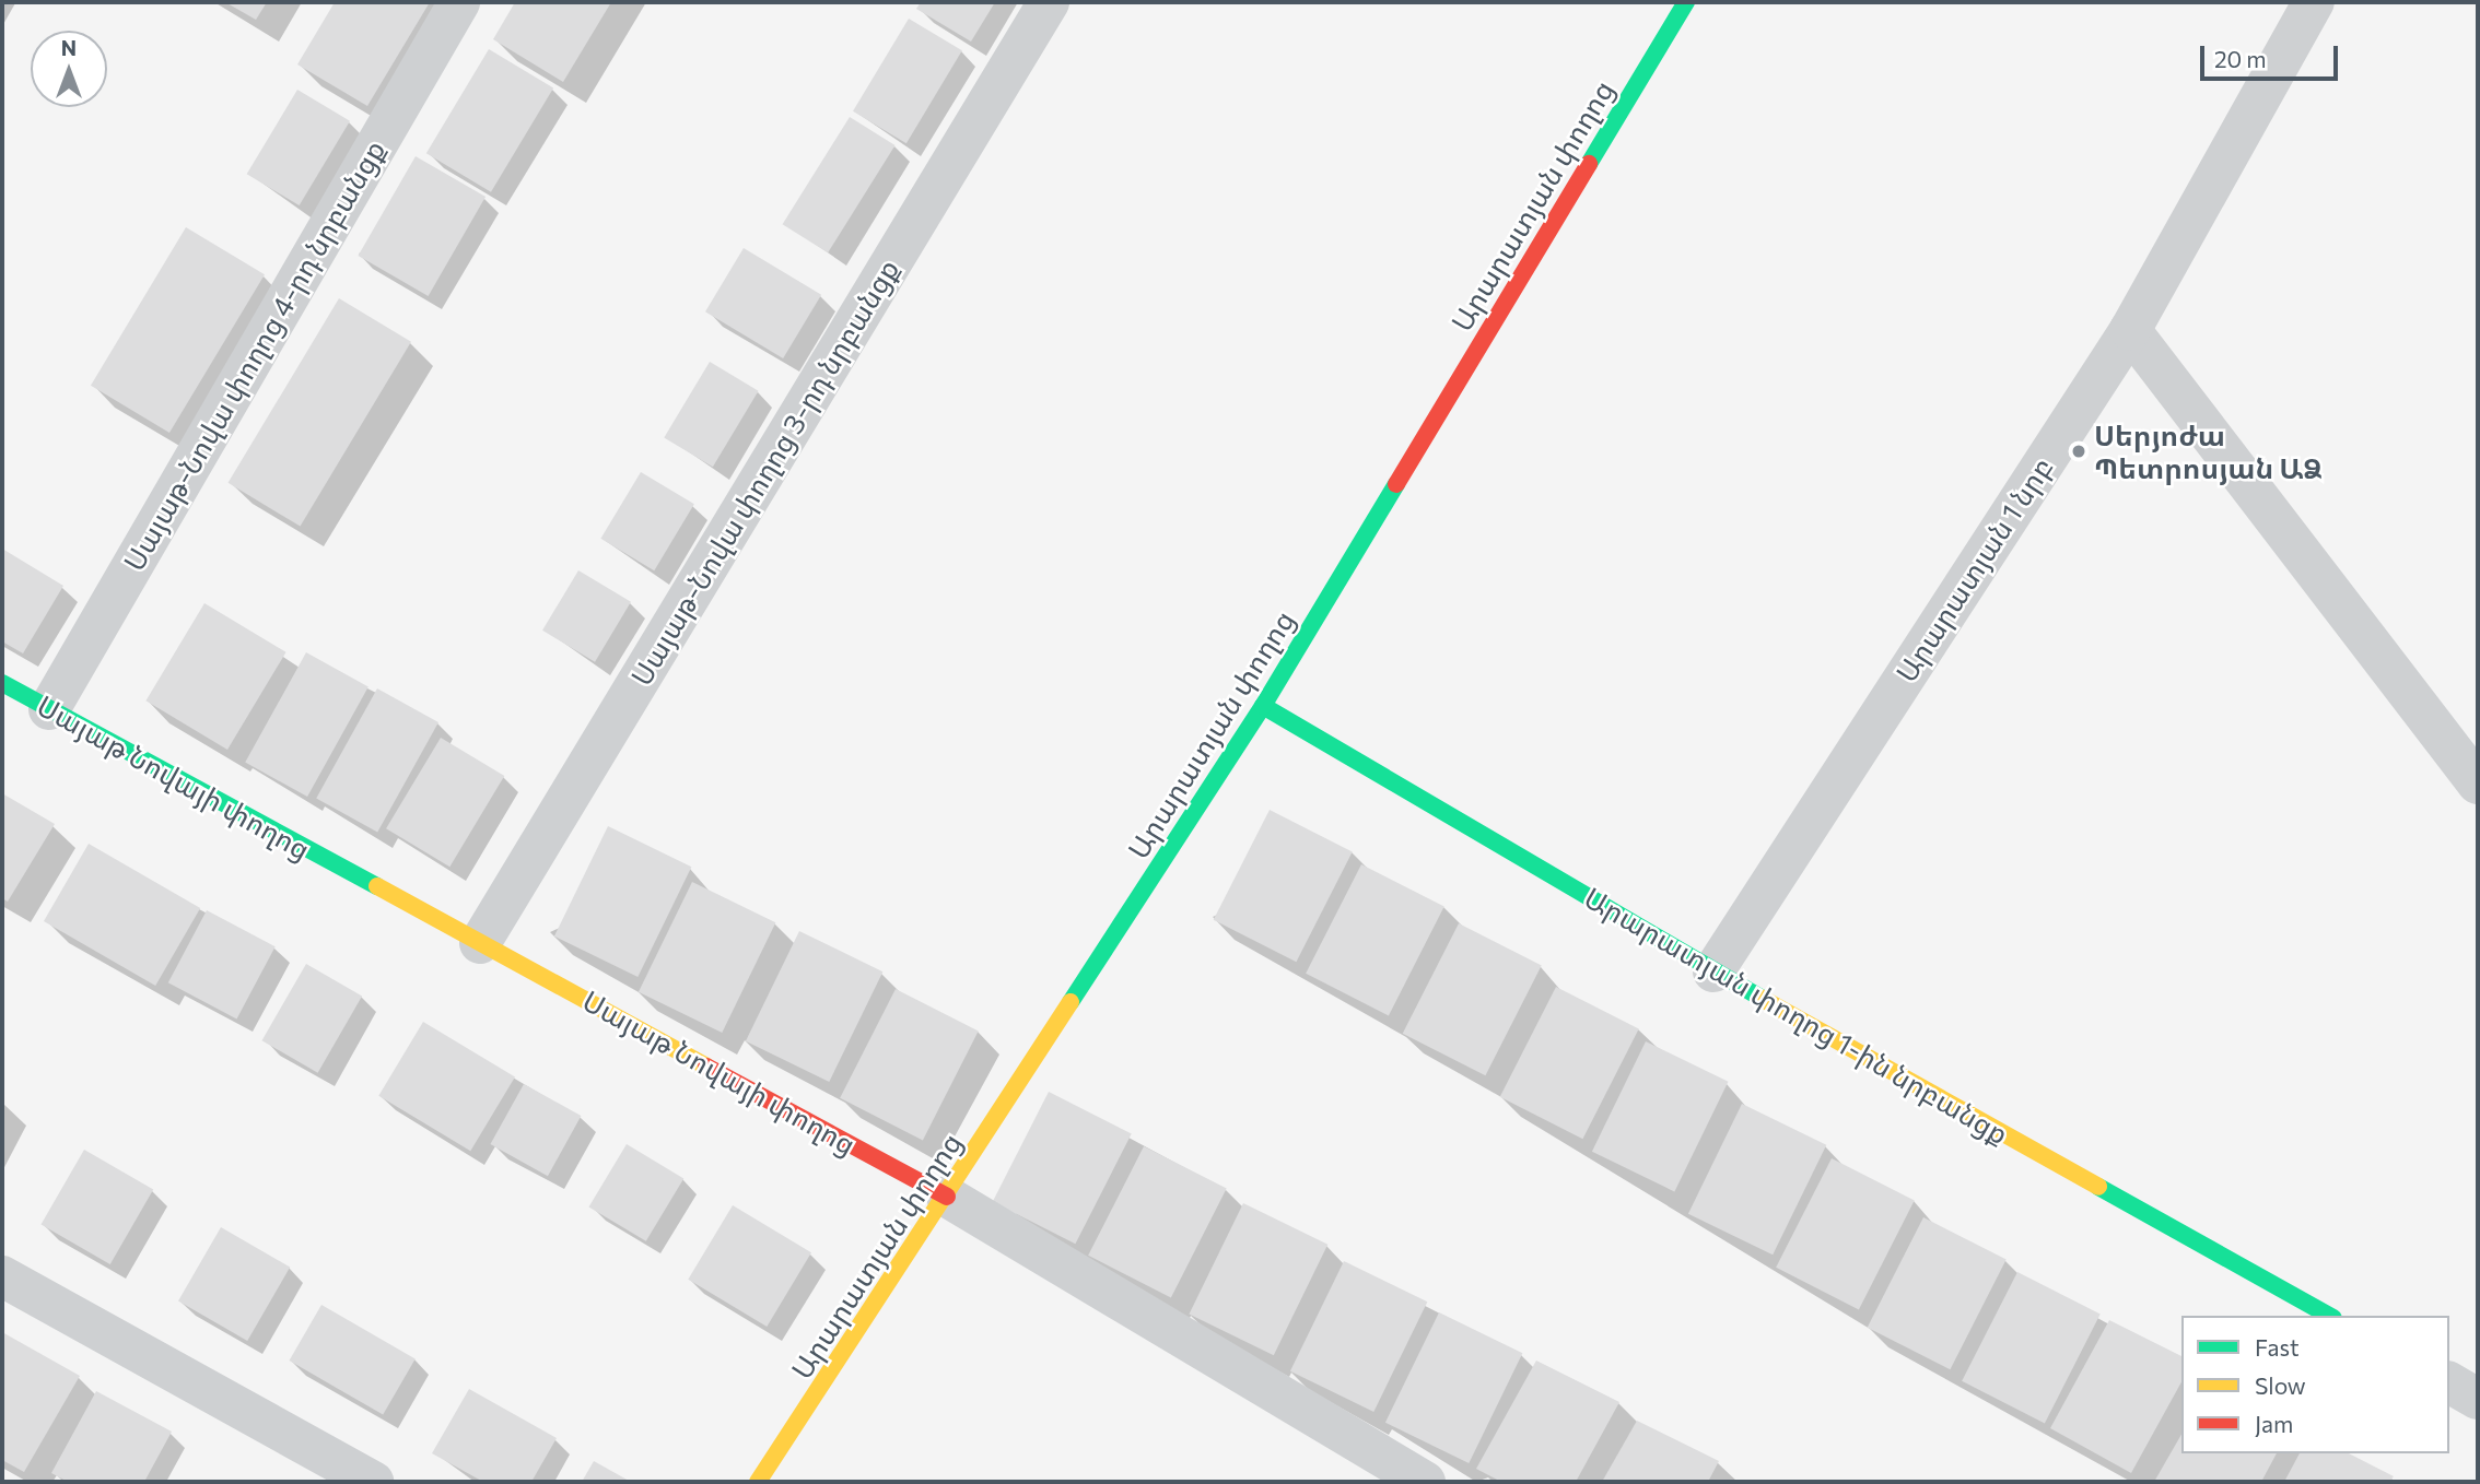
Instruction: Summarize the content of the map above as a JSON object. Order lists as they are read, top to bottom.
{
  "streets": {
    "street": [
      "Արարատյան փողոց",
      "Սայաթ-Նովա փողոց 4-րդ նրբանցք",
      "Սայաթ-Նովա փողոց 3-րդ նրբանցք",
      "Արարատյան 1 նրբ",
      "Սայաթ Նովայի փողոց",
      "Արարատյան փողոց 1-ին նրբանցք"
    ]
  },
  "crossings": [
    ["Արարատյան փողոց", "Սայաթ Նովայի փողոց"],
    ["Արարատյան փողոց", "Արարատյան փողոց 1-ին նրբանցք"],
    ["Սայաթ-Նովա փողոց 4-րդ նրբանցք", "Սայաթ Նովայի փողոց"],
    ["Սայաթ-Նովա փողոց 3-րդ նրբանցք", "Սայաթ Նովայի փողոց"],
    ["Արարատյան 1 նրբ", "Արարատյան փողոց 1-ին նրբանցք"]
  ],
  "places": ["Սերյոժա Պետրոսյան ԱՁ"],
  "legend": ["Fast", "Slow", "Jam"],
  "scale_bar": "20 m",
  "north": "top"
}
